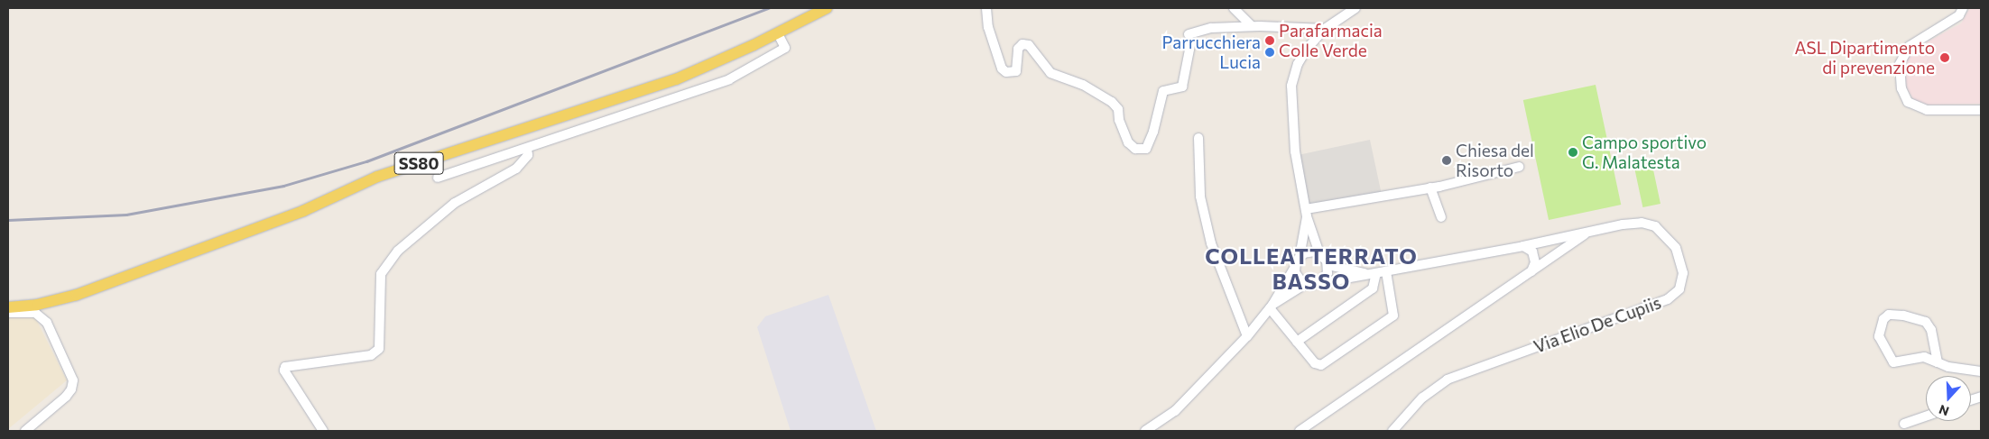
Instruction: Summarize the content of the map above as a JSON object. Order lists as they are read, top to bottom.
{
  "streets": {
    "main road": ["SS80"],
    "street": ["Via Elio De Cupiis"]
  },
  "districts": ["COLLEATTERRATO BASSO"],
  "places": [
    "Parafarmacia Colle Verde",
    "Parrucchiera Lucia",
    "ASL Dipartimento di prevenzione",
    "Campo sportivo G. Malatesta",
    "Chiesa del Risorto"
  ],
  "north": "bottom"
}
